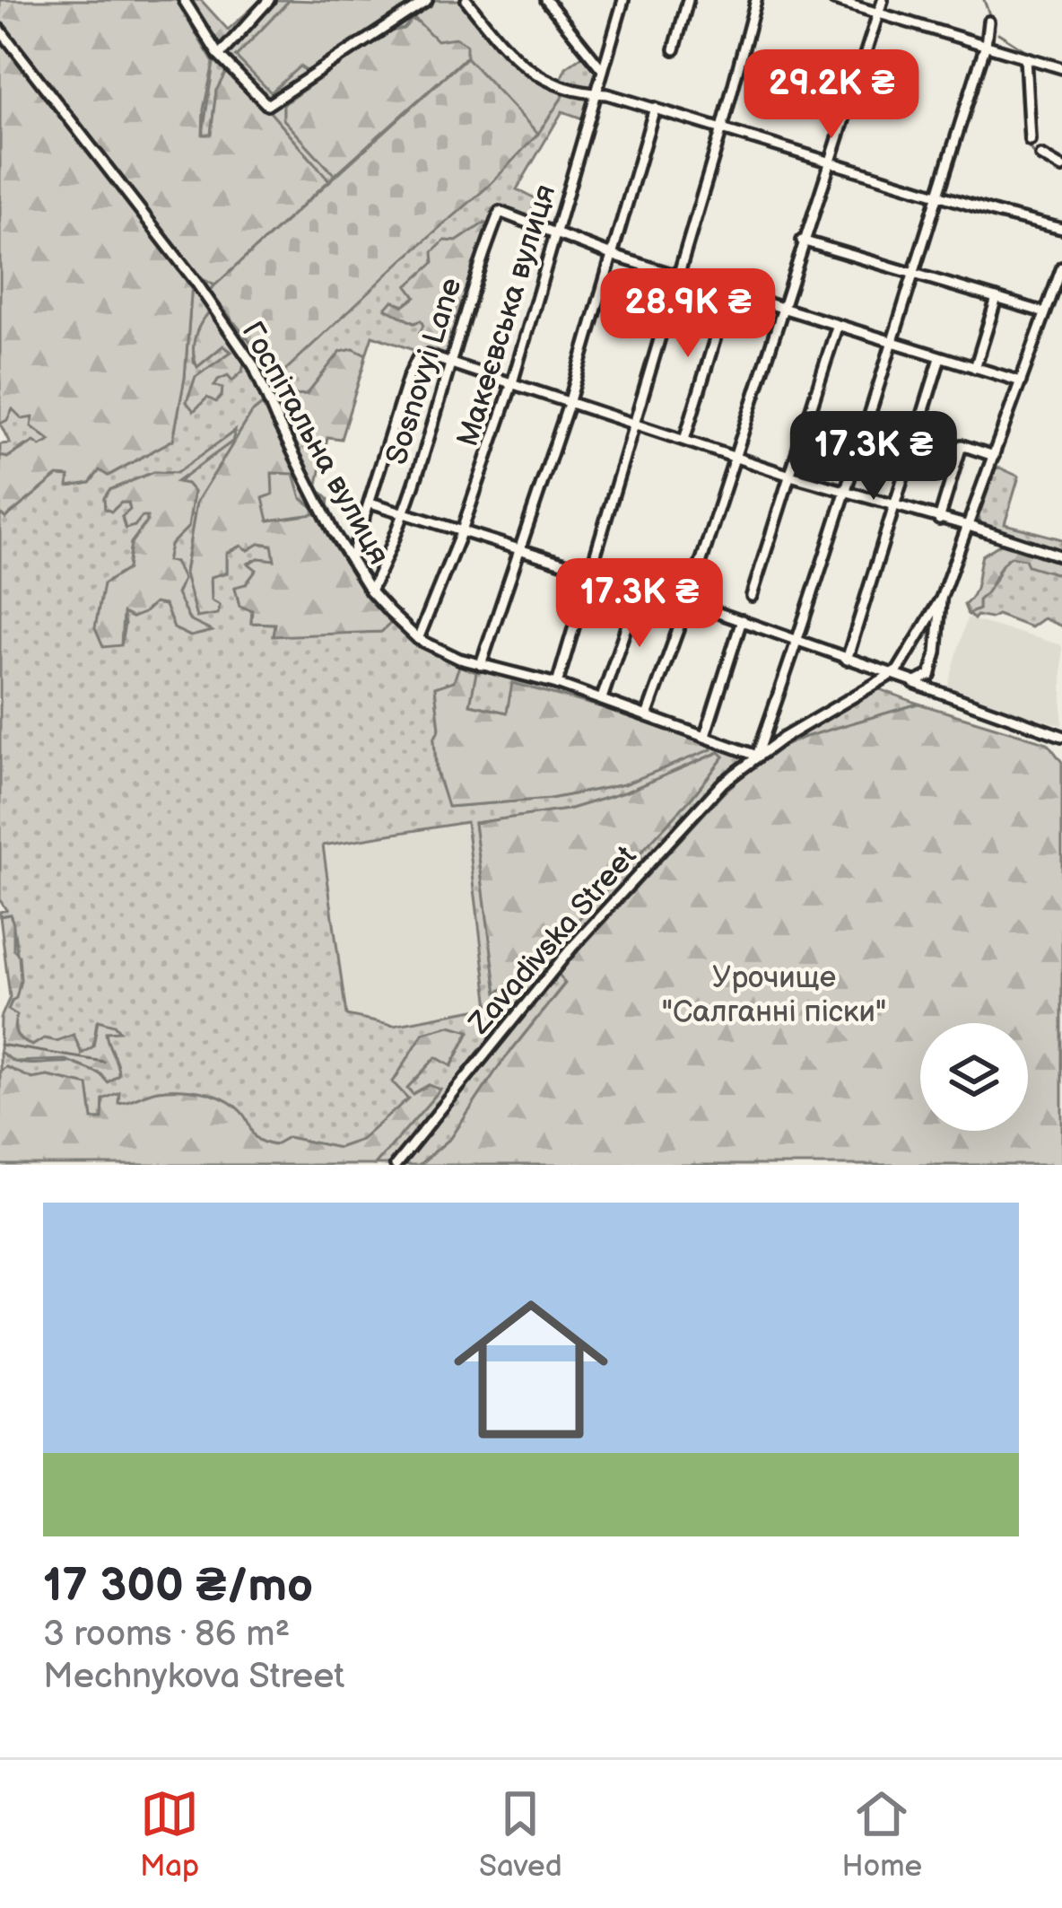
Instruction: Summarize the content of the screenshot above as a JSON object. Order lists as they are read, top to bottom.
{
  "streets": {
    "street": [
      "Макеєвська вулиця",
      "Sosnovyi Lane",
      "Госпітальна вулиця",
      "Zavadivska Street"
    ]
  },
  "crossings": [
    ["Макеєвська вулиця", "Sosnovyi Lane"],
    ["Макеєвська вулиця", "Госпітальна вулиця"],
    ["Sosnovyi Lane", "Госпітальна вулиця"],
    ["Госпітальна вулиця", "Zavadivska Street"]
  ],
  "parks": ["Урочище \"Салганні піски\""],
  "page": {
    "price": [
      "29.2K ₴",
      "28.9K ₴",
      "17.3K ₴",
      "17.3K ₴"
    ],
    "list": [
      {
        "name": "17 300 ₴/mo",
        "note": "3 rooms · 86 m² · Mechnykova Street"
      }
    ],
    "tabs": ["Map", "Saved", "Home"]
  }
}
